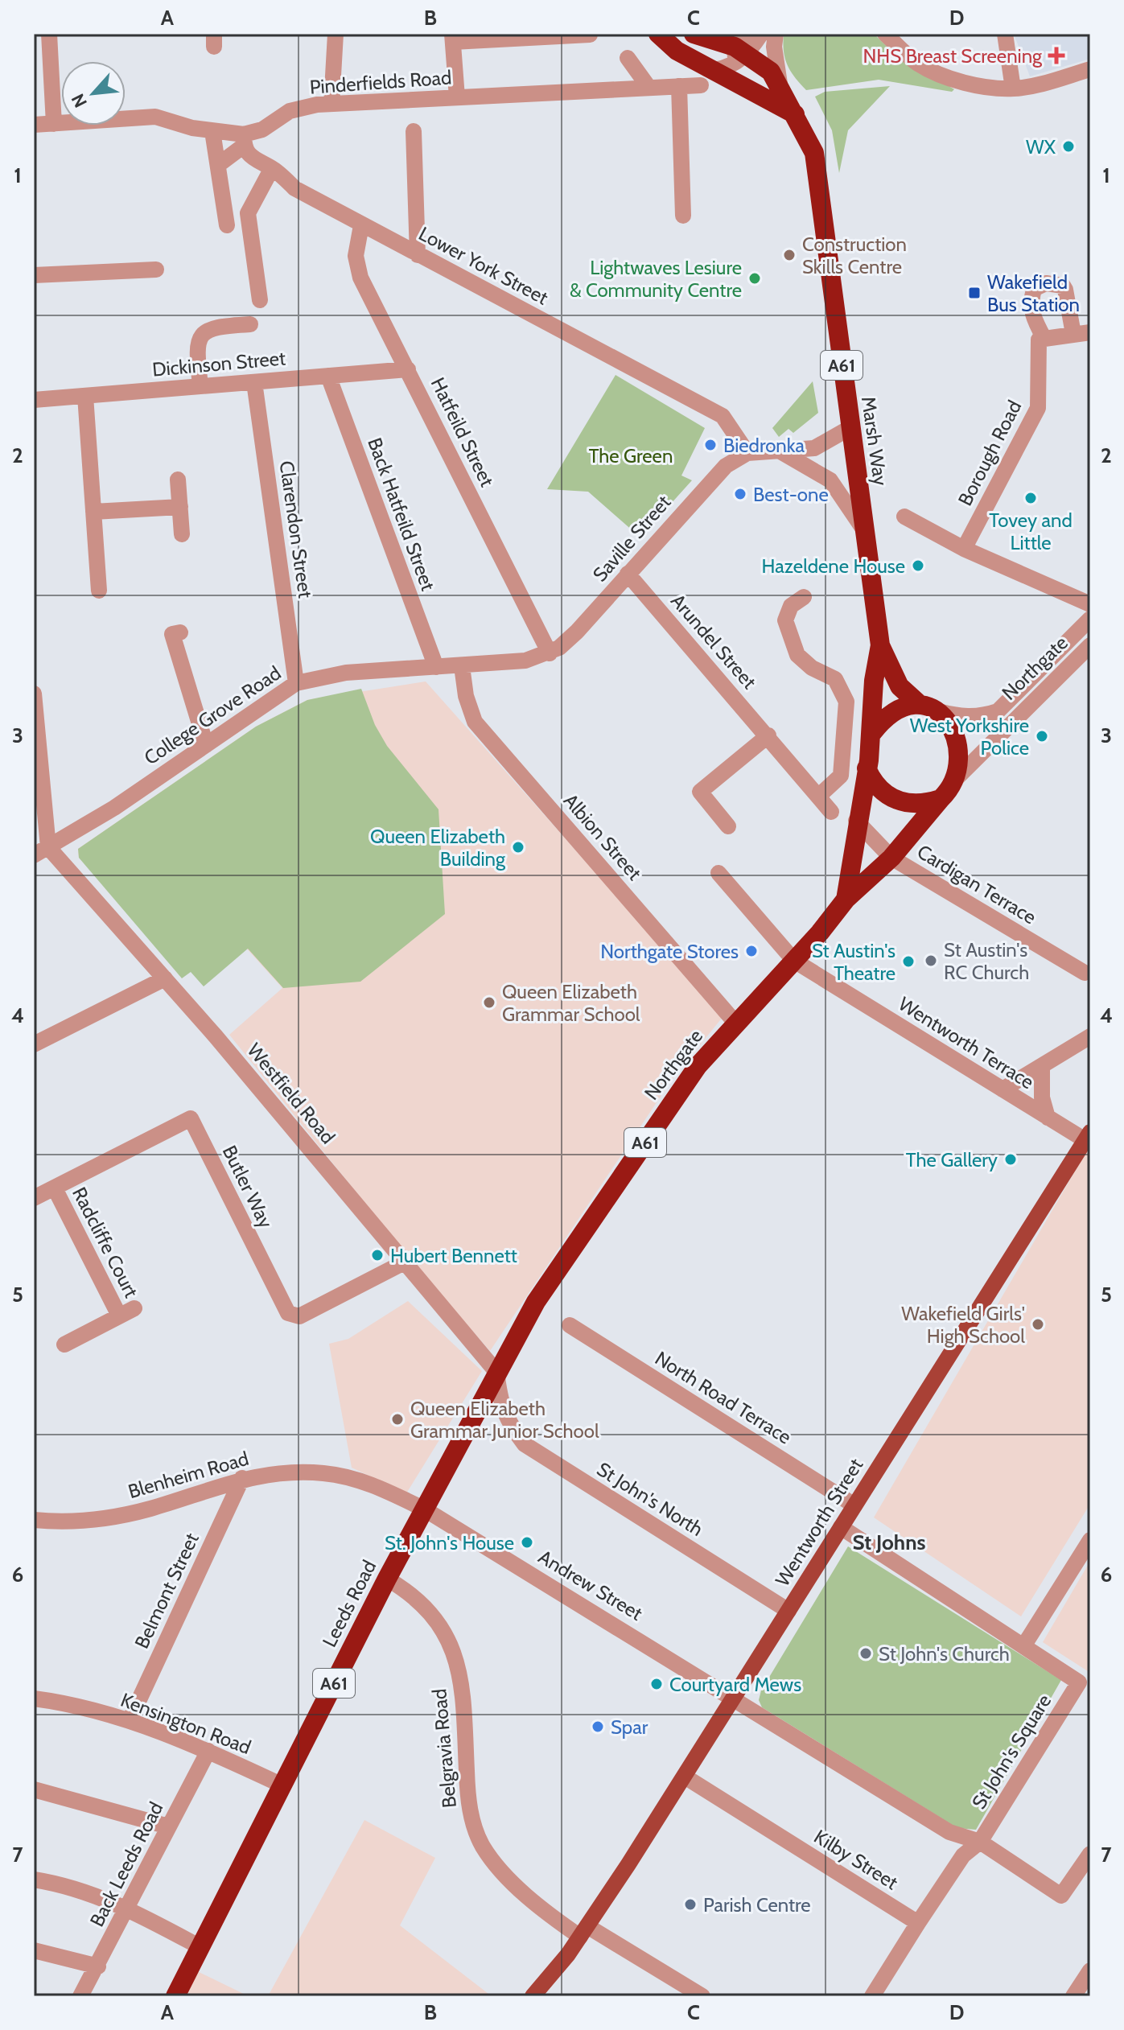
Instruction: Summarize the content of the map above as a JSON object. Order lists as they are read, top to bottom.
{
  "streets": {
    "highway": [
      "A61",
      "Marsh Way",
      "Northgate",
      "Leeds Road"
    ],
    "main road": ["Wentworth Street"],
    "street": [
      "Pinderfields Road",
      "Lower York Street",
      "Dickinson Street",
      "Hatfeild Street",
      "Borough Road",
      "Back Hatfeild Street",
      "Clarendon Street",
      "Saville Street",
      "Arundel Street",
      "College Grove Road",
      "Albion Street",
      "Cardigan Terrace",
      "Wentworth Terrace",
      "Westfield Road",
      "Butler Way",
      "Radcliffe Court",
      "North Road Terrace",
      "Blenheim Road",
      "St John's North",
      "Andrew Street",
      "Belmont Street",
      "Kensington Road",
      "Belgravia Road",
      "St John's Square",
      "Kilby Street",
      "Back Leeds Road"
    ]
  },
  "crossings": [
    ["Pinderfields Road", "Lower York Street"],
    ["Lower York Street", "Hatfeild Street"],
    ["Lower York Street", "Saville Street"],
    ["Dickinson Street", "Hatfeild Street"],
    ["Dickinson Street", "Back Hatfeild Street"],
    ["Dickinson Street", "Clarendon Street"],
    ["A61", "Marsh Way"],
    ["A61", "Northgate"],
    ["A61", "Cardigan Terrace"],
    ["Hatfeild Street", "Saville Street"],
    ["Hatfeild Street", "College Grove Road"],
    ["Marsh Way", "Northgate"],
    ["Back Hatfeild Street", "College Grove Road"],
    ["Clarendon Street", "College Grove Road"],
    ["Saville Street", "Arundel Street"],
    ["Saville Street", "College Grove Road"],
    ["Northgate", "Albion Street"],
    ["Northgate", "Cardigan Terrace"],
    ["Northgate", "Wentworth Terrace"],
    ["Northgate", "Westfield Road"],
    ["Northgate", "St John's North"],
    ["Northgate", "Leeds Road"],
    ["College Grove Road", "Albion Street"],
    ["College Grove Road", "Westfield Road"],
    ["Wentworth Terrace", "Wentworth Street"],
    ["Westfield Road", "Butler Way"],
    ["Westfield Road", "St John's North"],
    ["Westfield Road", "Leeds Road"],
    ["Butler Way", "Radcliffe Court"],
    ["North Road Terrace", "Wentworth Street"],
    ["Blenheim Road", "Andrew Street"],
    ["Blenheim Road", "Belmont Street"],
    ["Blenheim Road", "Leeds Road"],
    ["St John's North", "Wentworth Street"],
    ["St John's North", "Leeds Road"],
    ["Wentworth Street", "Andrew Street"],
    ["Wentworth Street", "Belgravia Road"],
    ["Wentworth Street", "St John's Square"],
    ["Wentworth Street", "Kilby Street"],
    ["Andrew Street", "Leeds Road"],
    ["Belmont Street", "Kensington Road"],
    ["Leeds Road", "Kensington Road"],
    ["Leeds Road", "Belgravia Road"],
    ["Kensington Road", "Back Leeds Road"]
  ],
  "districts": ["St Johns"],
  "parks": ["The Green"],
  "places": {
    "health": ["NHS Breast Screening"],
    "other": [
      "WX",
      "Construction Skills Centre",
      "Lightwaves Lesiure & Community Centre",
      "Biedronka",
      "Best-one",
      "Tovey and Little",
      "Hazeldene House",
      "West Yorkshire Police",
      "Queen Elizabeth Building",
      "Northgate Stores",
      "St Austin's RC Church",
      "St Austin's Theatre",
      "Queen Elizabeth Grammar School",
      "The Gallery",
      "Hubert Bennett",
      "Wakefield Girls' High School",
      "Queen Elizabeth Grammar Junior School",
      "St. John's House",
      "St John's Church",
      "Courtyard Mews",
      "Spar",
      "Parish Centre"
    ],
    "transit": ["Wakefield Bus Station"]
  },
  "north": "bottom left",
  "grid": {
    "columns": [
      "A",
      "B",
      "C",
      "D"
    ],
    "rows": [
      "1",
      "2",
      "3",
      "4",
      "5",
      "6",
      "7"
    ]
  }
}
